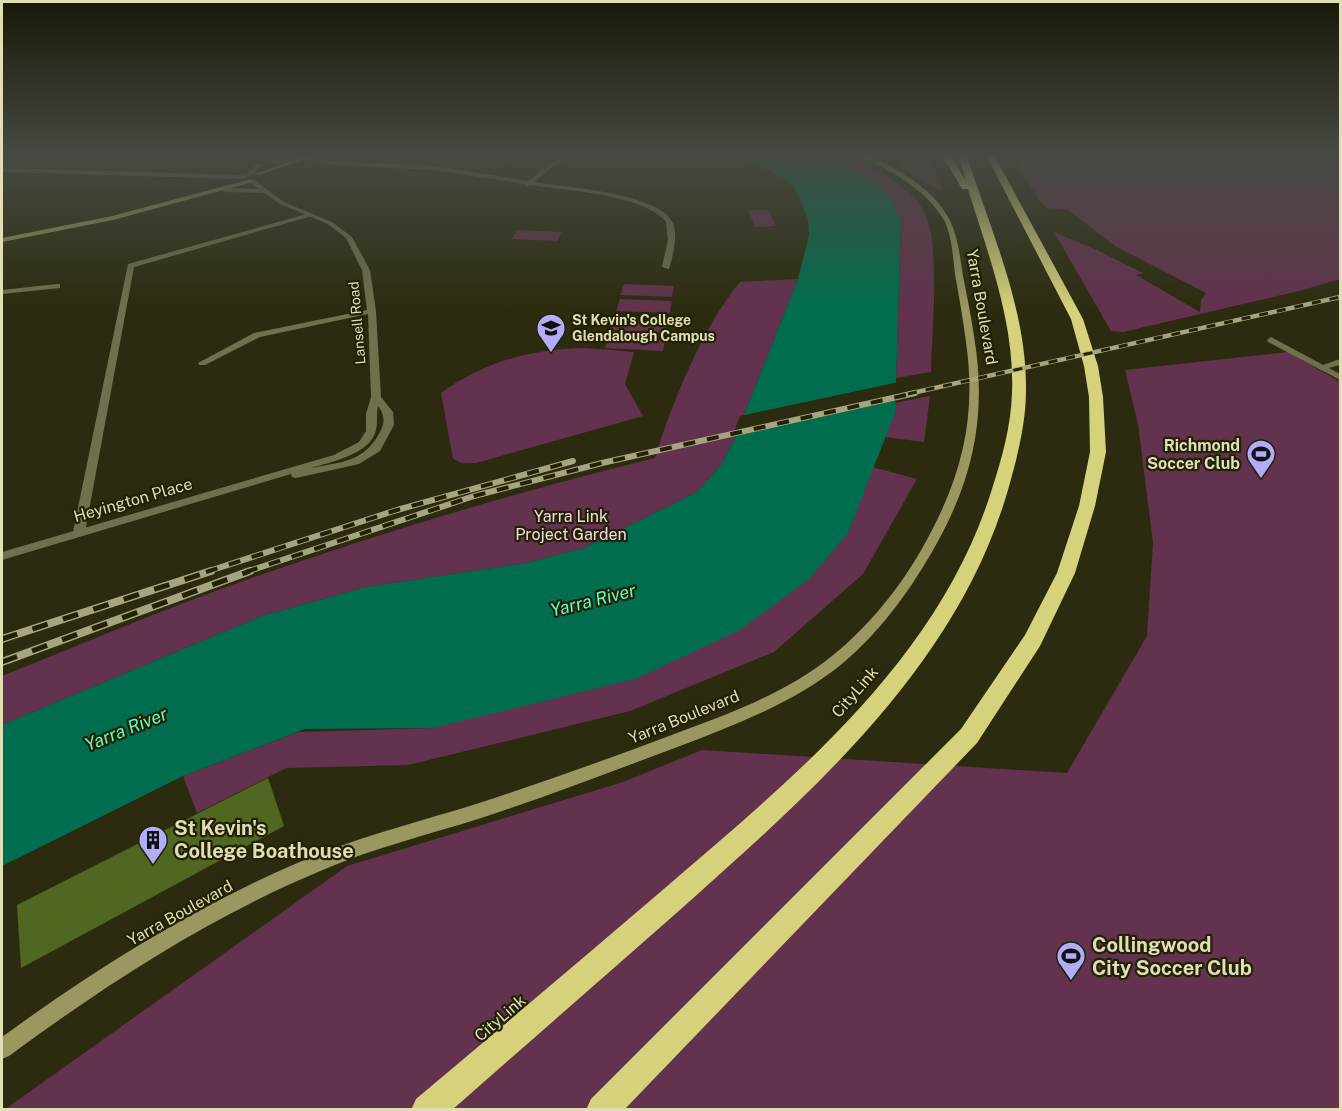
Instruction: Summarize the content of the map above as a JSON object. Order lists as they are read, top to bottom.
{
  "streets": {
    "highway": ["CityLink"],
    "street": ["Yarra Boulevard", "Lansell Road", "Heyington Place"]
  },
  "crossings": [
    ["Lansell Road", "Heyington Place"]
  ],
  "water": ["Yarra River"],
  "parks": ["Yarra Link Project Garden"],
  "places": {
    "school or university": ["St Kevin's College Glendalough Campus"],
    "sports": ["Richmond Soccer Club", "Collingwood City Soccer Club"],
    "building": ["St Kevin's College Boathouse"]
  }
}
